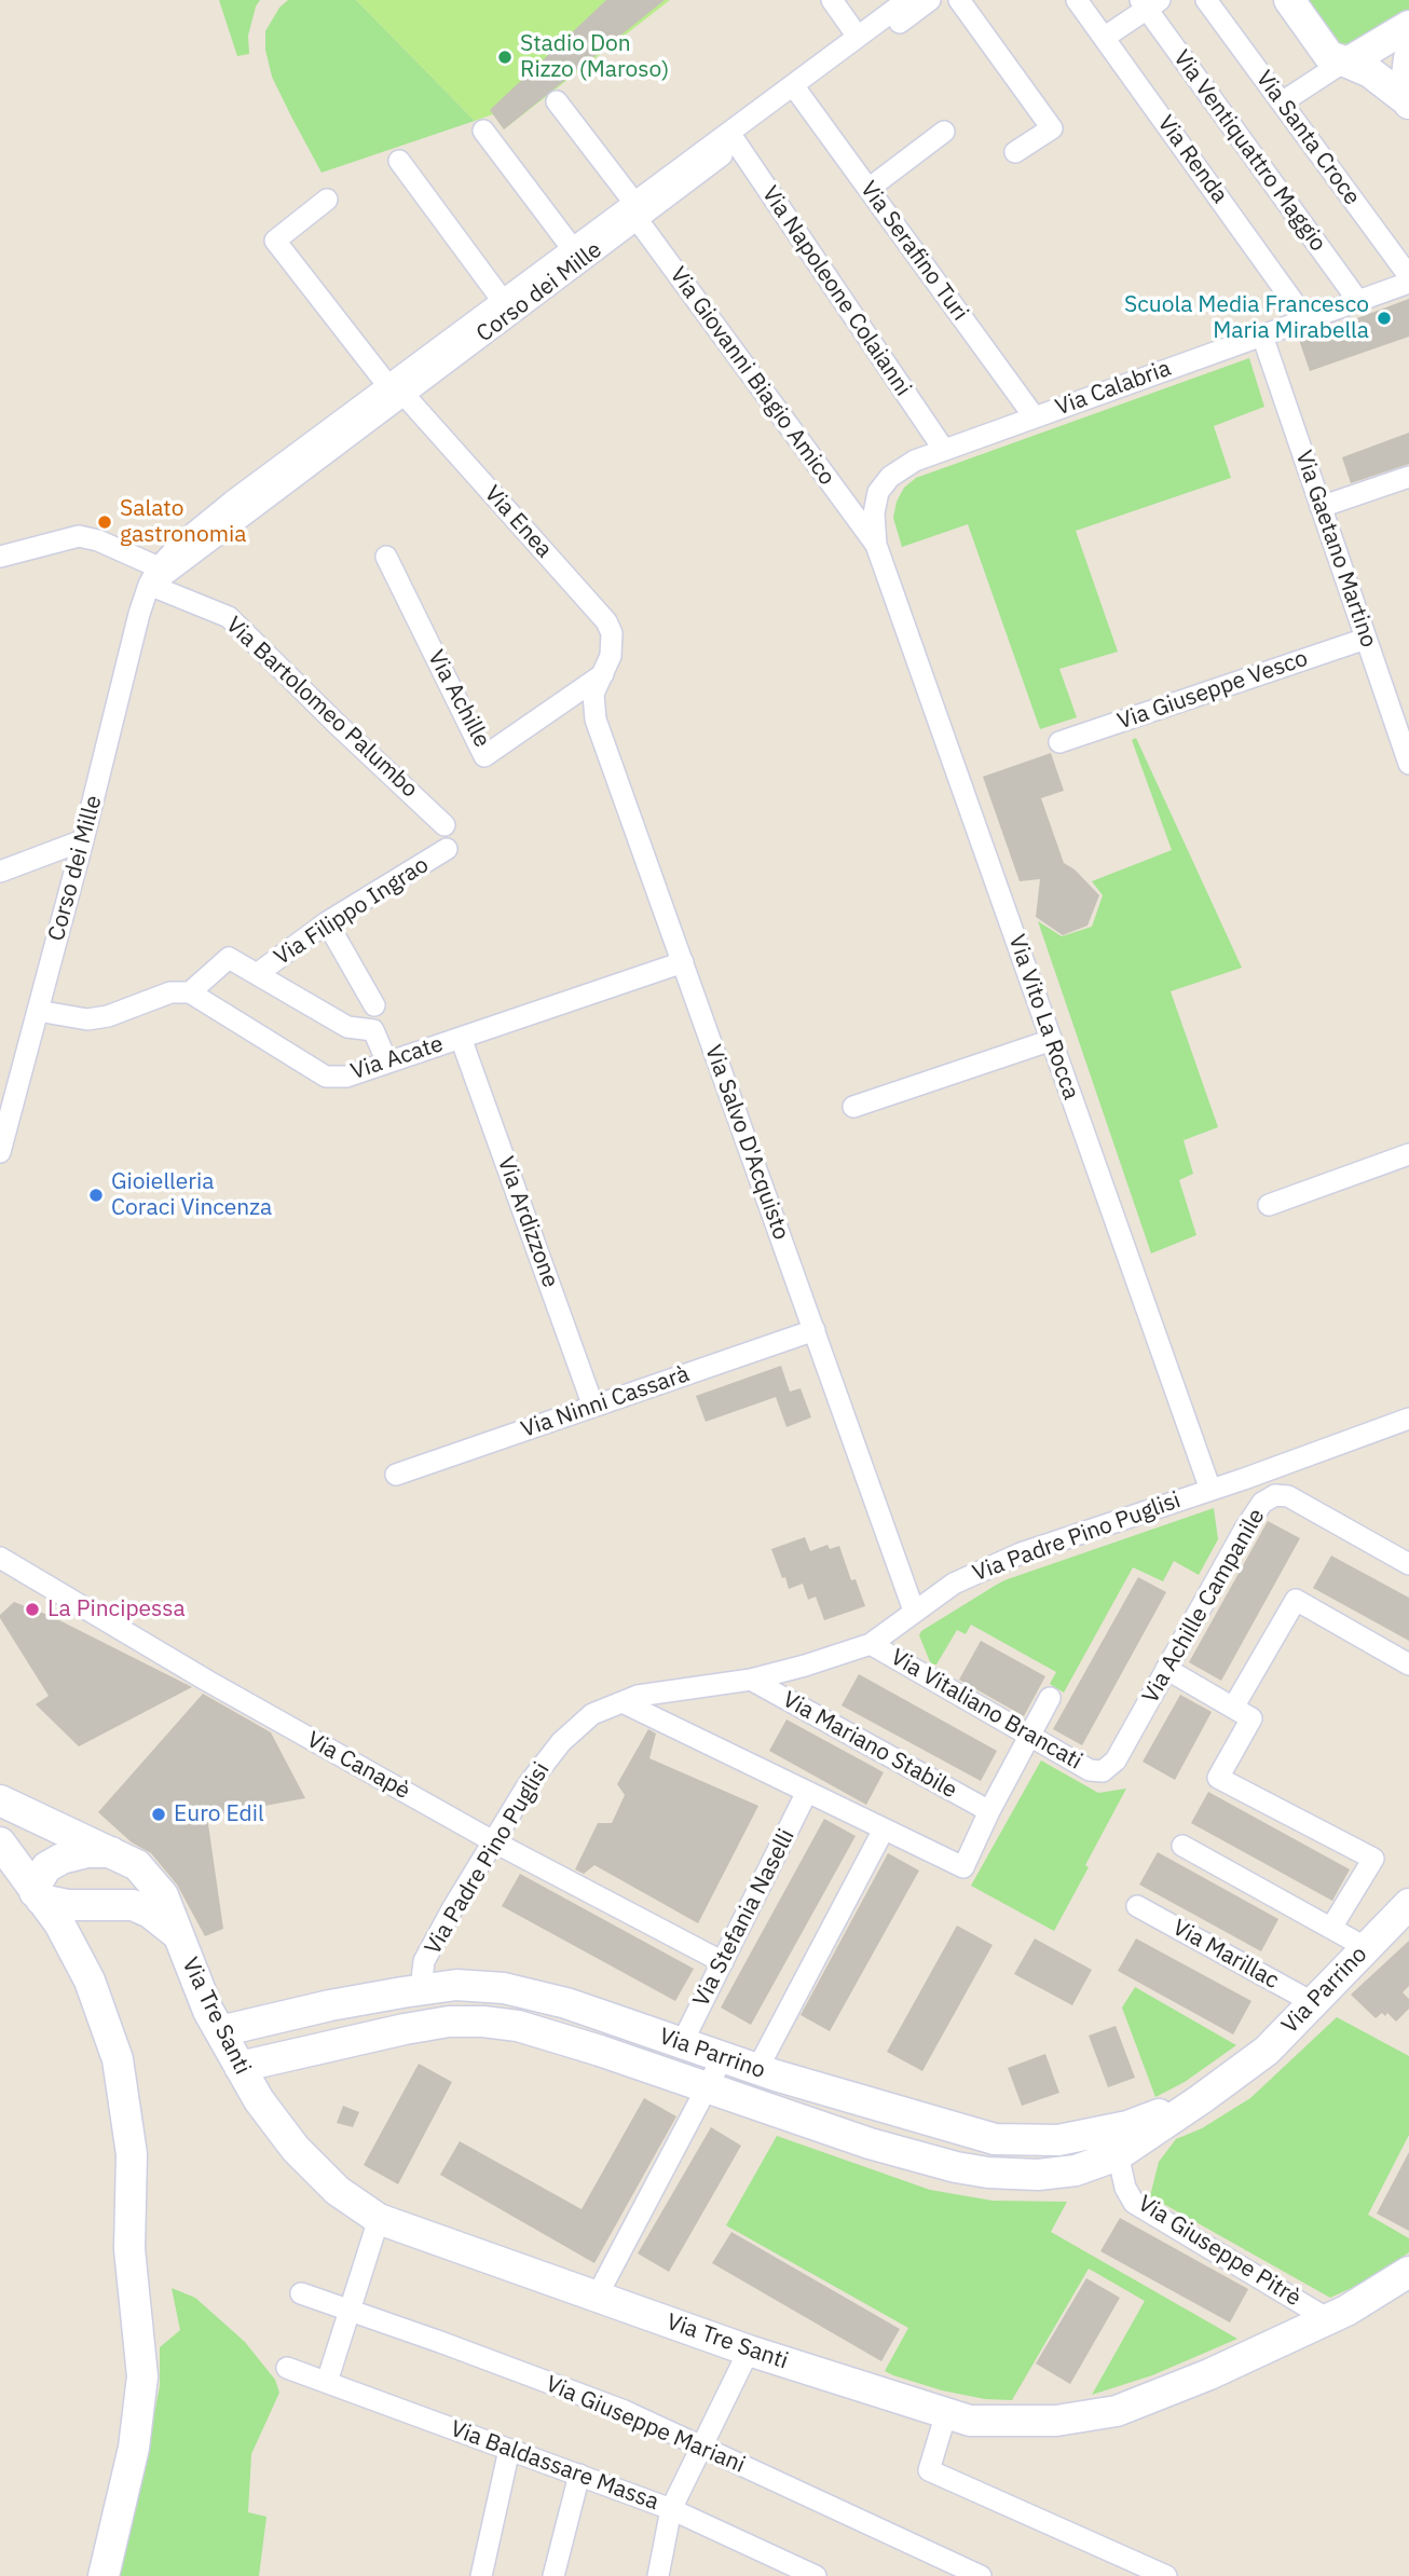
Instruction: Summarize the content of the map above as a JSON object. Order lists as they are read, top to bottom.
{
  "streets": {
    "street": [
      "Via Santa Croce",
      "Via Ventiquattro Maggio",
      "Via Renda",
      "Via Serafino Turi",
      "Via Napoleone Colaianni",
      "Corso dei Mille",
      "Via Giovanni Biagio Amico",
      "Via Calabria",
      "Via Enea",
      "Via Gaetano Martino",
      "Via Giuseppe Vesco",
      "Via Achille",
      "Via Bartolomeo Palumbo",
      "Via Filippo Ingrao",
      "Via Vito La Rocca",
      "Via Acate",
      "Via Salvo D'Acquisto",
      "Via Ardizzone",
      "Via Ninni Cassarà",
      "Via Padre Pino Puglisi",
      "Via Achille Campanile",
      "Via Vitaliano Brancati",
      "Via Mariano Stabile",
      "Via Canapè",
      "Via Stefania Naselli",
      "Via Marillac",
      "Via Parrino",
      "Via Tre Santi",
      "Via Giuseppe Pitrè",
      "Via Giuseppe Mariani",
      "Via Baldassare Massa"
    ]
  },
  "crossings": [
    ["Via Ventiquattro Maggio", "Via Calabria"],
    ["Via Renda", "Via Calabria"],
    ["Via Serafino Turi", "Corso dei Mille"],
    ["Via Serafino Turi", "Via Calabria"],
    ["Via Napoleone Colaianni", "Corso dei Mille"],
    ["Via Napoleone Colaianni", "Via Calabria"],
    ["Corso dei Mille", "Via Giovanni Biagio Amico"],
    ["Corso dei Mille", "Via Enea"],
    ["Corso dei Mille", "Via Bartolomeo Palumbo"],
    ["Via Giovanni Biagio Amico", "Via Calabria"],
    ["Via Giovanni Biagio Amico", "Via Vito La Rocca"],
    ["Via Calabria", "Via Gaetano Martino"],
    ["Via Calabria", "Via Vito La Rocca"],
    ["Via Enea", "Via Achille"],
    ["Via Enea", "Via Salvo D'Acquisto"],
    ["Via Gaetano Martino", "Via Giuseppe Vesco"],
    ["Via Achille", "Via Salvo D'Acquisto"],
    ["Via Vito La Rocca", "Via Padre Pino Puglisi"],
    ["Via Acate", "Via Salvo D'Acquisto"],
    ["Via Acate", "Via Ardizzone"],
    ["Via Salvo D'Acquisto", "Via Ninni Cassarà"],
    ["Via Salvo D'Acquisto", "Via Padre Pino Puglisi"],
    ["Via Ardizzone", "Via Ninni Cassarà"],
    ["Via Padre Pino Puglisi", "Via Vitaliano Brancati"],
    ["Via Padre Pino Puglisi", "Via Mariano Stabile"],
    ["Via Padre Pino Puglisi", "Via Canapè"],
    ["Via Padre Pino Puglisi", "Via Parrino"],
    ["Via Achille Campanile", "Via Vitaliano Brancati"],
    ["Via Canapè", "Via Stefania Naselli"],
    ["Via Stefania Naselli", "Via Parrino"],
    ["Via Marillac", "Via Parrino"],
    ["Via Parrino", "Via Tre Santi"],
    ["Via Parrino", "Via Giuseppe Pitrè"],
    ["Via Tre Santi", "Via Giuseppe Pitrè"]
  ],
  "places": [
    "Stadio Don Rizzo (Maroso)",
    "Scuola Media Francesco Maria Mirabella",
    "Salato gastronomia",
    "Gioielleria Coraci Vincenza",
    "La Pincipessa",
    "Euro Edil"
  ]
}
